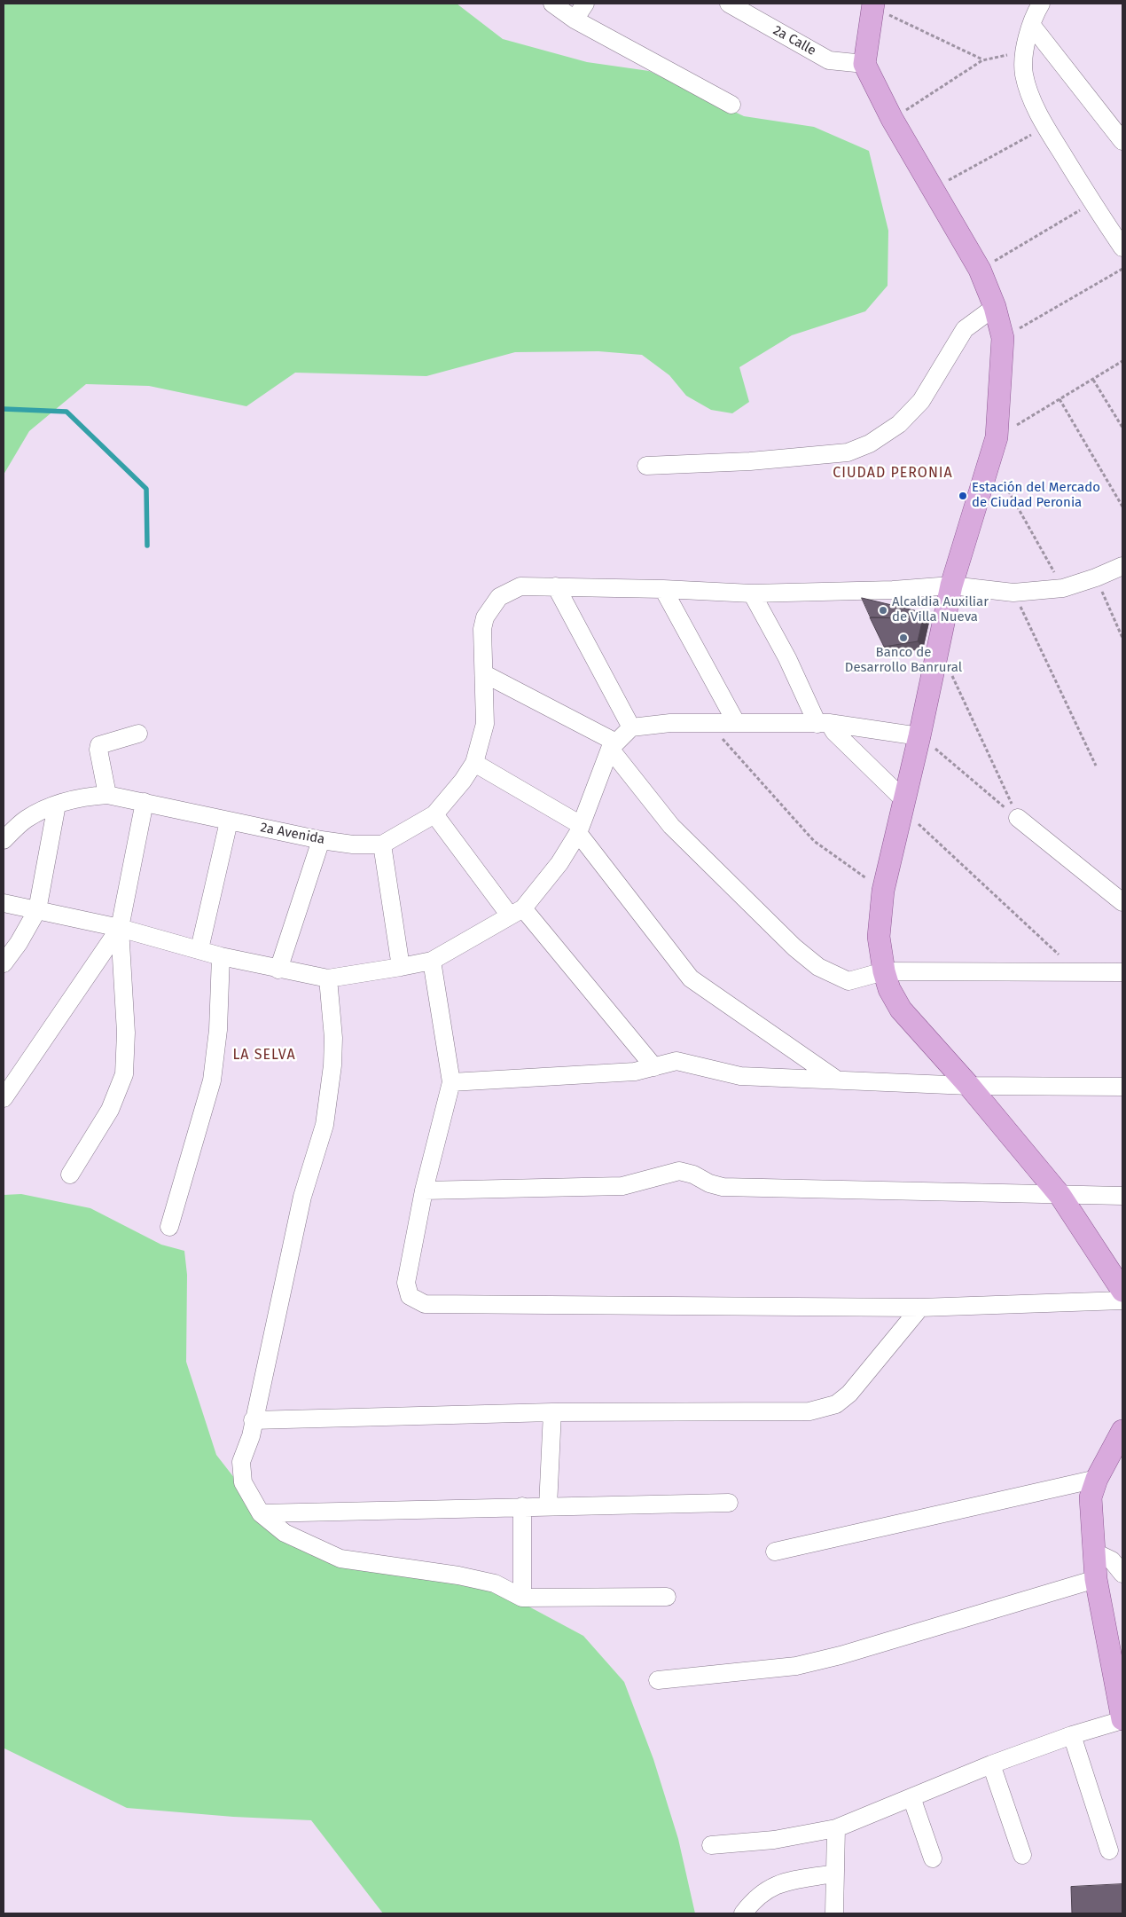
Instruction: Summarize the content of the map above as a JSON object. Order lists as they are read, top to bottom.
{
  "streets": {
    "street": ["2a Calle", "2a Avenida"]
  },
  "districts": ["CIUDAD PERONIA", "LA SELVA"],
  "places": ["Estación del Mercado de Ciudad Peronia", "Alcaldia Auxiliar de Villa Nueva", "Banco de Desarrollo Banrural"]
}
